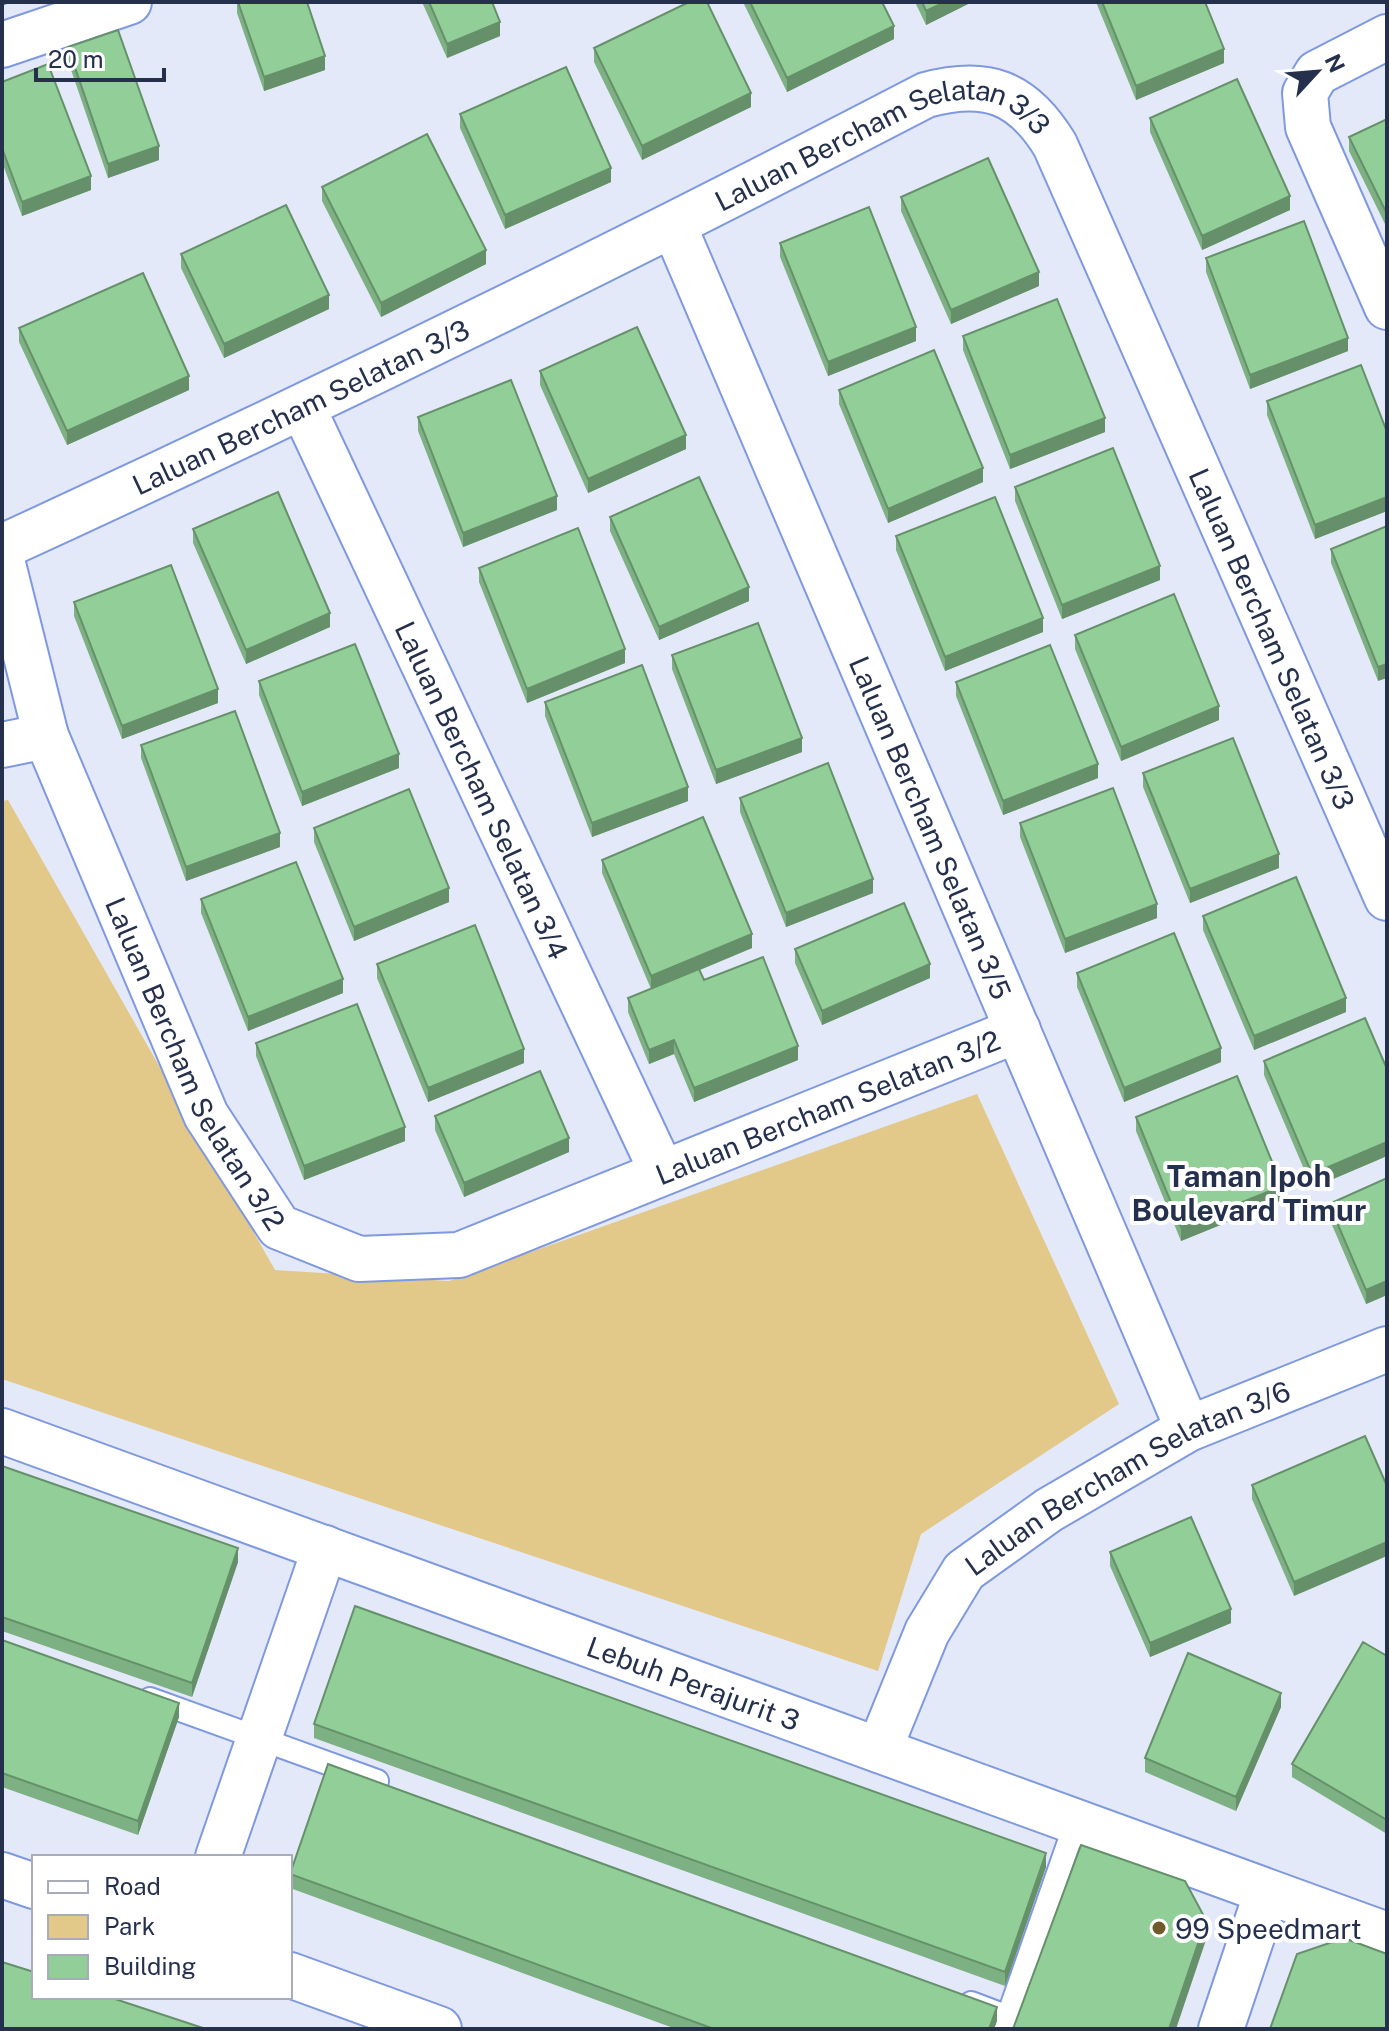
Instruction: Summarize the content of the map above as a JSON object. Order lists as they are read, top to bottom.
{
  "streets": {
    "street": [
      "Laluan Bercham Selatan 3/3",
      "Laluan Bercham Selatan 3/4",
      "Laluan Bercham Selatan 3/5",
      "Laluan Bercham Selatan 3/2",
      "Laluan Bercham Selatan 3/6",
      "Lebuh Perajurit 3"
    ]
  },
  "crossings": [
    ["Laluan Bercham Selatan 3/3", "Laluan Bercham Selatan 3/4"],
    ["Laluan Bercham Selatan 3/3", "Laluan Bercham Selatan 3/5"],
    ["Laluan Bercham Selatan 3/4", "Laluan Bercham Selatan 3/2"],
    ["Laluan Bercham Selatan 3/5", "Laluan Bercham Selatan 3/2"],
    ["Laluan Bercham Selatan 3/5", "Laluan Bercham Selatan 3/6"],
    ["Laluan Bercham Selatan 3/6", "Lebuh Perajurit 3"]
  ],
  "districts": ["Taman Ipoh Boulevard Timur"],
  "places": ["99 Speedmart"],
  "legend": ["Road", "Park", "Building"],
  "scale_bar": "20 m",
  "north": "top right"
}
